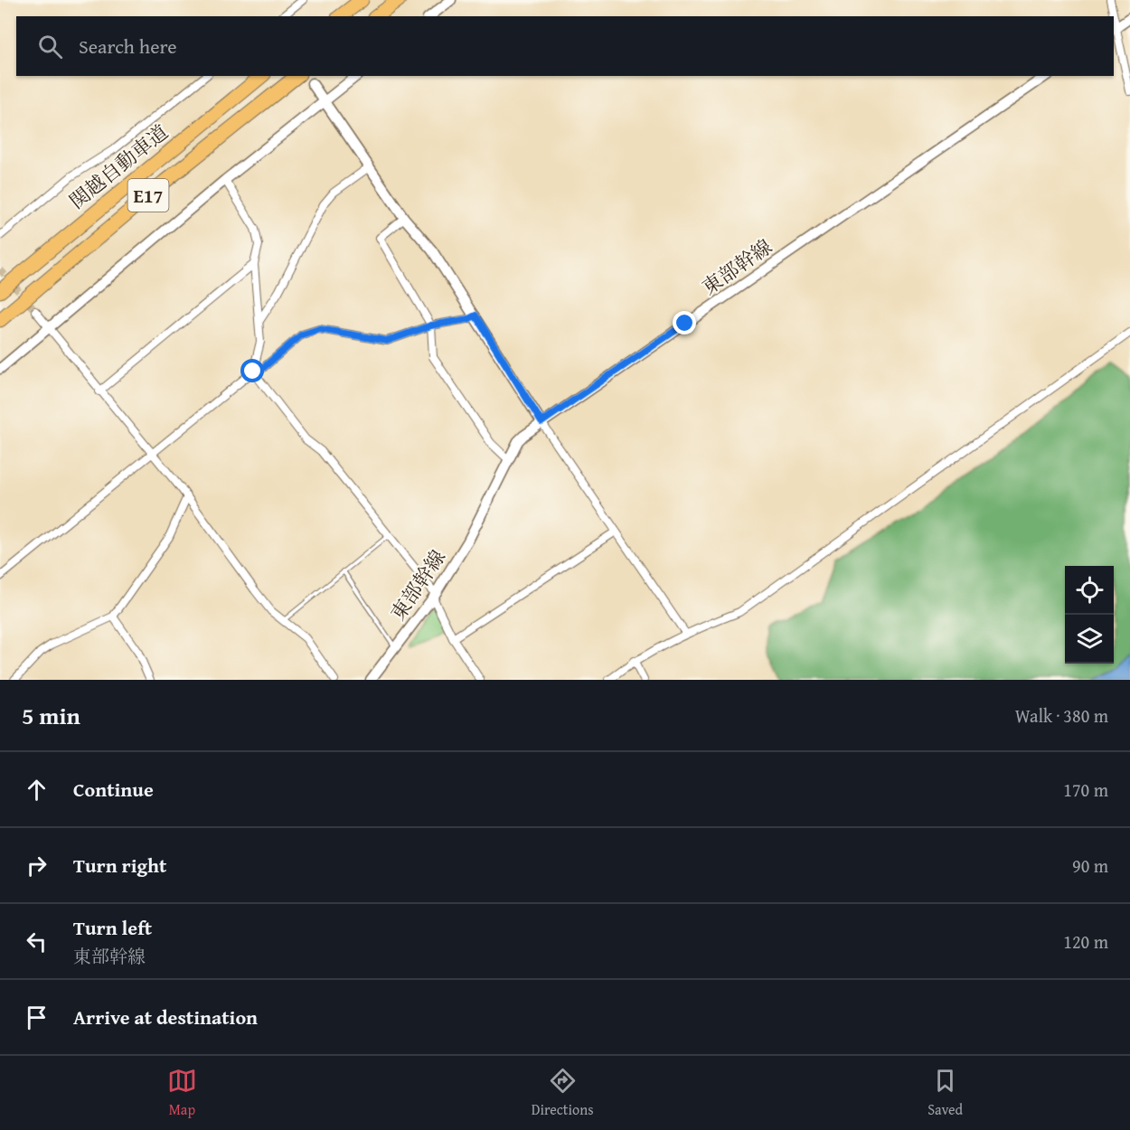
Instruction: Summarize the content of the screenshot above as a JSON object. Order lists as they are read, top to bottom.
{
  "streets": {
    "highway": ["関越自動車道", "E17"],
    "street": ["東部幹線"]
  },
  "page": {
    "search": "Search here",
    "heading": ["5 min", "Walk · 380 m"],
    "list": [
      ["Continue", "170 m"],
      ["Turn right", "90 m"],
      ["Turn left", "東部幹線", "120 m"],
      "Arrive at destination"
    ],
    "nav": ["Map", "Directions", "Saved"]
  }
}
